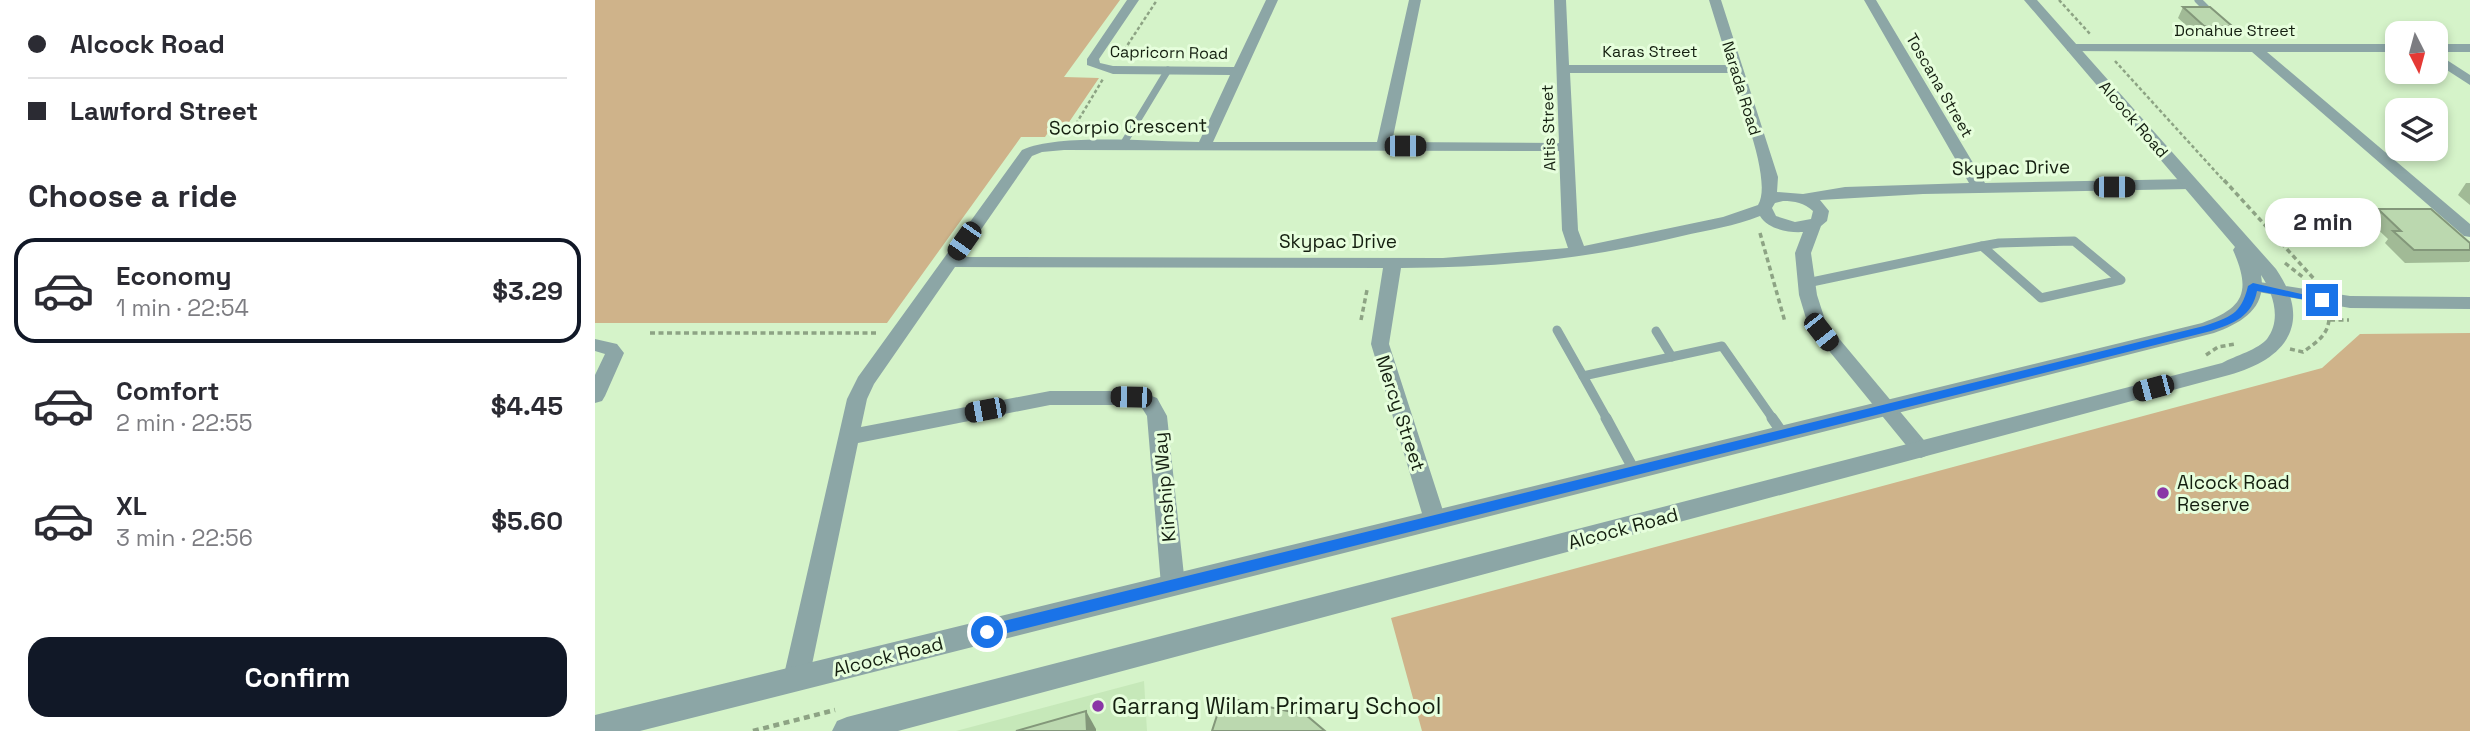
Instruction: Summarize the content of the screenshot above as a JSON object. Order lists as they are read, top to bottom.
{
  "streets": {
    "street": [
      "Donahue Street",
      "Karas Street",
      "Capricorn Road",
      "Toscana Street",
      "Narada Road",
      "Alcock Road",
      "Scorpio Crescent",
      "Altis Street",
      "Skypac Drive",
      "Mercy Street",
      "Kinship Way"
    ]
  },
  "crossings": [
    ["Donahue Street", "Alcock Road"],
    ["Karas Street", "Narada Road"],
    ["Karas Street", "Altis Street"],
    ["Toscana Street", "Skypac Drive"],
    ["Narada Road", "Skypac Drive"],
    ["Alcock Road", "Scorpio Crescent"],
    ["Alcock Road", "Skypac Drive"],
    ["Alcock Road", "Mercy Street"],
    ["Alcock Road", "Kinship Way"],
    ["Scorpio Crescent", "Altis Street"],
    ["Scorpio Crescent", "Skypac Drive"],
    ["Scorpio Crescent", "Kinship Way"],
    ["Altis Street", "Skypac Drive"],
    ["Skypac Drive", "Mercy Street"]
  ],
  "places": ["Alcock Road Reserve", "Garrang Wilam Primary School"],
  "north": "bottom",
  "page": {
    "banner": ["Alcock Road", "Lawford Street"],
    "heading": "Choose a ride",
    "bubble": "2 min",
    "list": [
      {
        "name": "Economy",
        "note": "1 min · 22:54",
        "value": "$3.29"
      },
      {
        "name": "Comfort",
        "note": "2 min · 22:55",
        "value": "$4.45"
      },
      {
        "name": "XL",
        "note": "3 min · 22:56",
        "value": "$5.60"
      }
    ],
    "buttons": "Confirm"
  }
}
